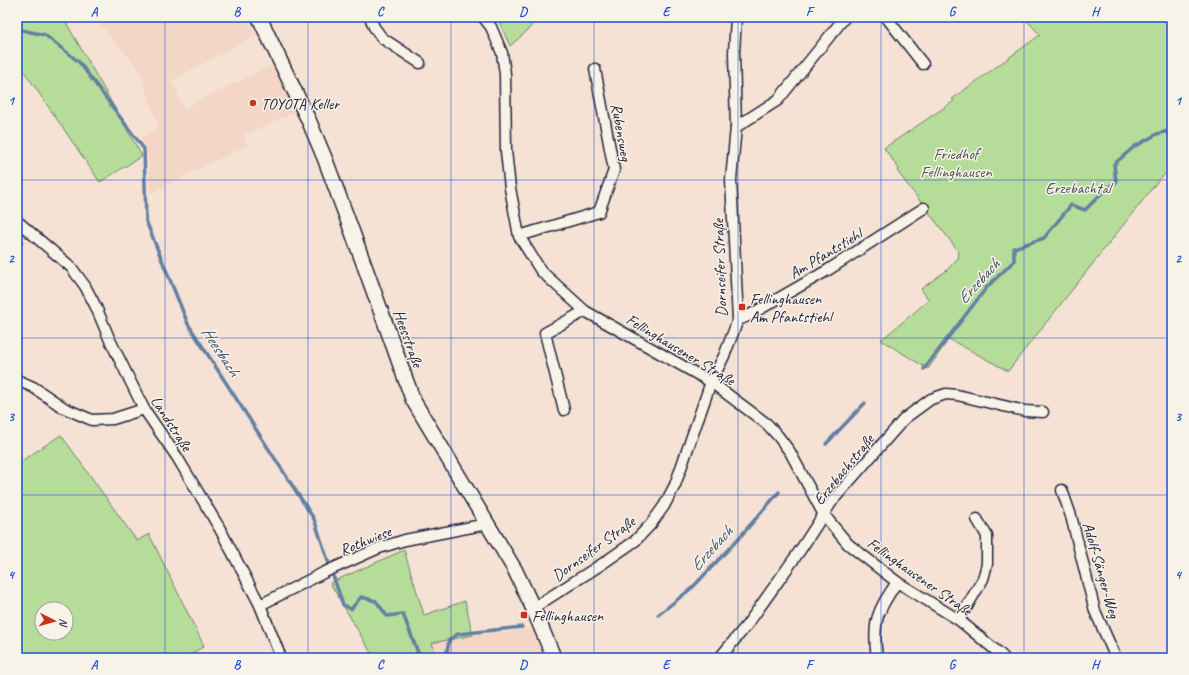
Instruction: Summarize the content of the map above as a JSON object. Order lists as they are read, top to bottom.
{
  "streets": {
    "main road": ["Heesstraße"],
    "street": [
      "Rubensweg",
      "Am Pfantstiehl",
      "Dornseifer Straße",
      "Fellinghausener Straße",
      "Landstraße",
      "Erzebachstraße",
      "Rothwiese",
      "Adolf-Sänger-Weg"
    ]
  },
  "crossings": [
    ["Rubensweg", "Fellinghausener Straße"],
    ["Am Pfantstiehl", "Dornseifer Straße"],
    ["Dornseifer Straße", "Heesstraße"],
    ["Dornseifer Straße", "Fellinghausener Straße"],
    ["Heesstraße", "Rothwiese"],
    ["Fellinghausener Straße", "Erzebachstraße"],
    ["Landstraße", "Rothwiese"]
  ],
  "water": ["Erzebach", "Heesbach"],
  "parks": ["Friedhof Fellinghausen", "Erzebachtal"],
  "places": {
    "other": ["TOYOTA Keller"],
    "transit": ["Fellinghausen Am Pfantstiehl", "Fellinghausen"]
  },
  "north": "right",
  "grid": {
    "columns": [
      "A",
      "B",
      "C",
      "D",
      "E",
      "F",
      "G",
      "H"
    ],
    "rows": [
      "1",
      "2",
      "3",
      "4"
    ]
  }
}
